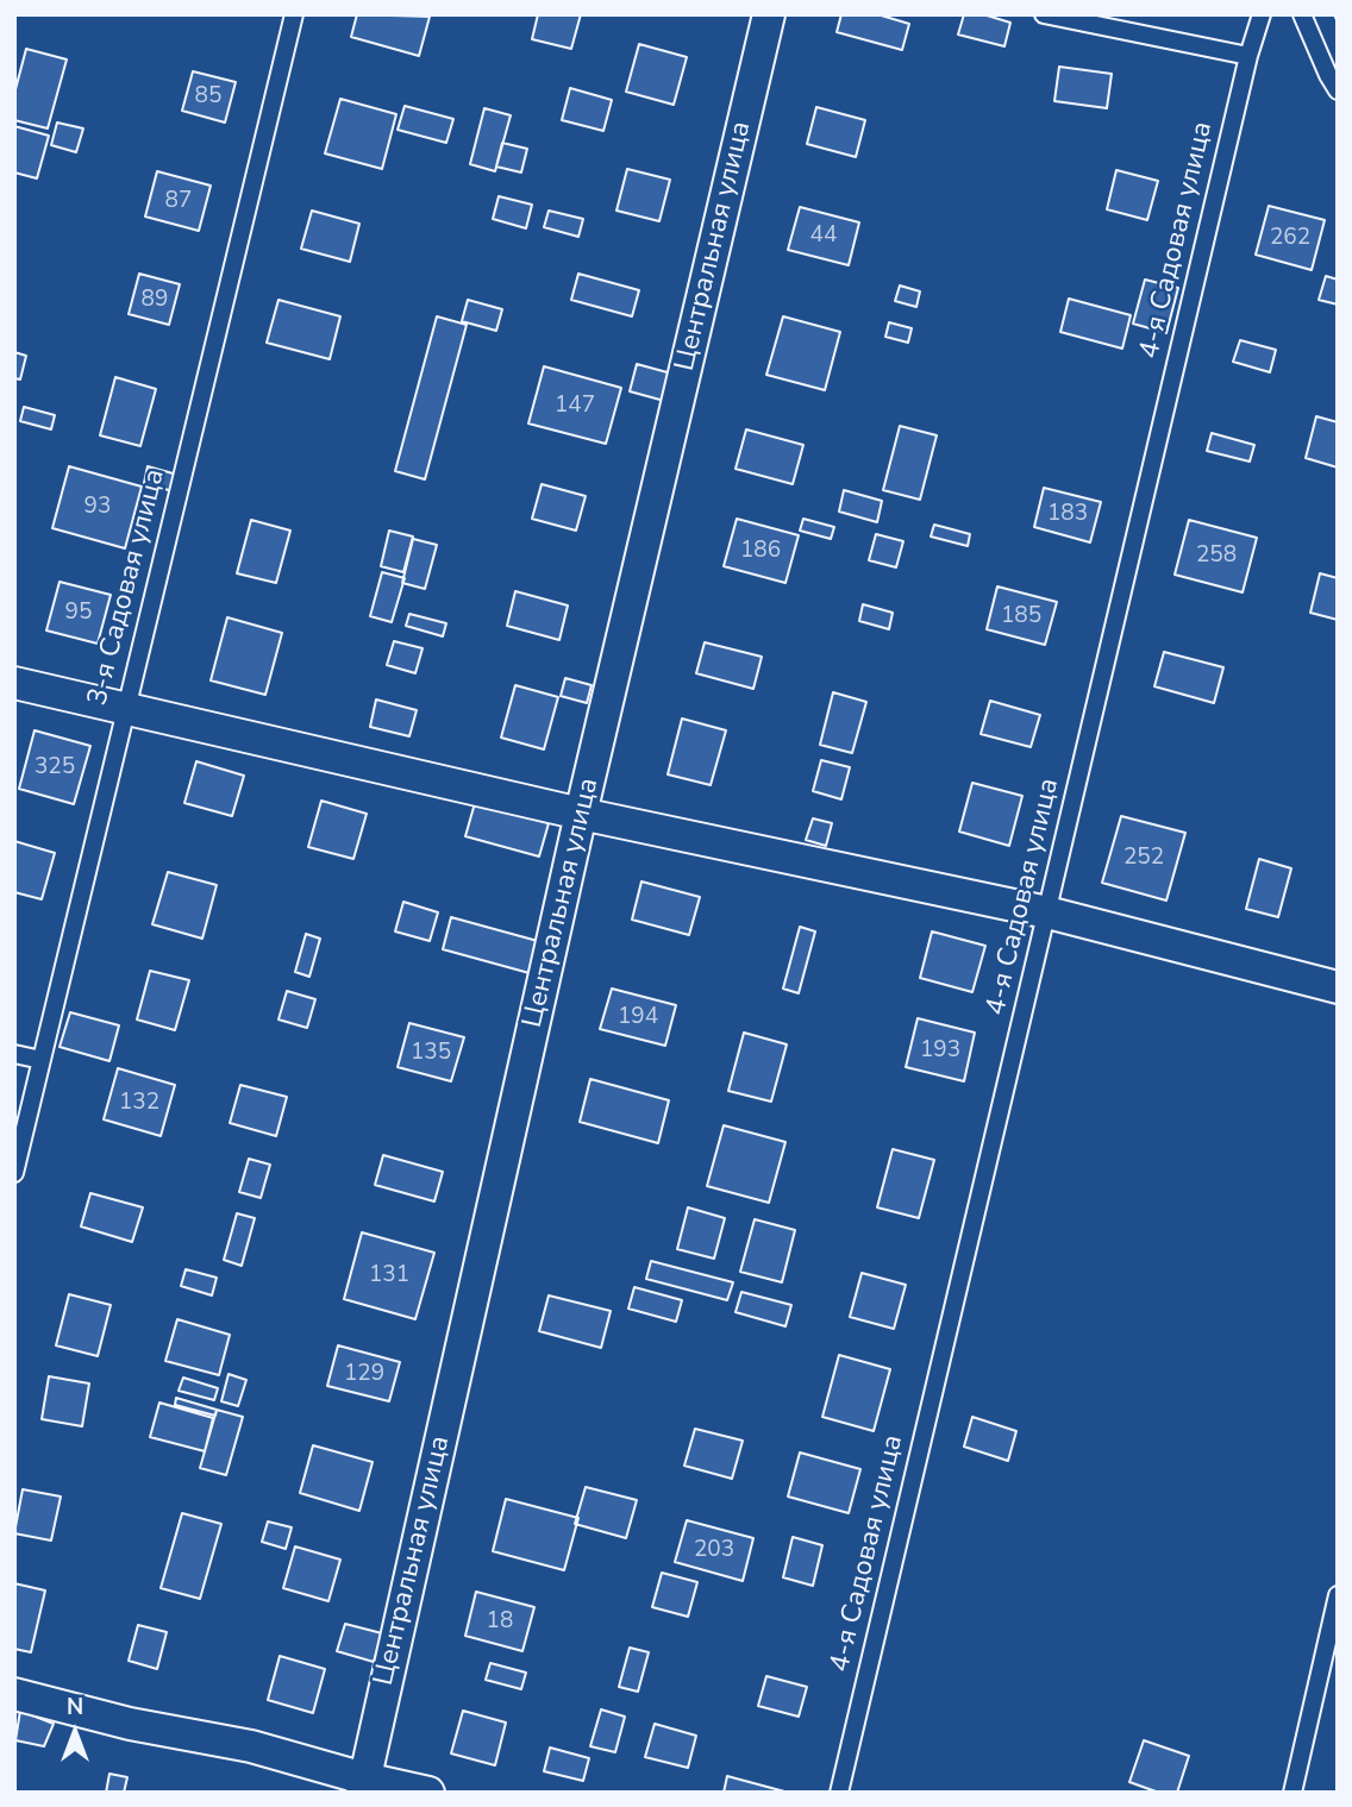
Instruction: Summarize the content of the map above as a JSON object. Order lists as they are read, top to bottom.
{
  "streets": {
    "street": ["Центральная улица"],
    "lane": ["4-я Садовая улица", "3-я Садовая улица"]
  },
  "house_numbers": [
    "85",
    "87",
    "44",
    "262",
    "89",
    "147",
    "93",
    "183",
    "186",
    "258",
    "95",
    "185",
    "325",
    "252",
    "194",
    "193",
    "135",
    "132",
    "131",
    "129",
    "203",
    "18"
  ],
  "north": "top"
}
